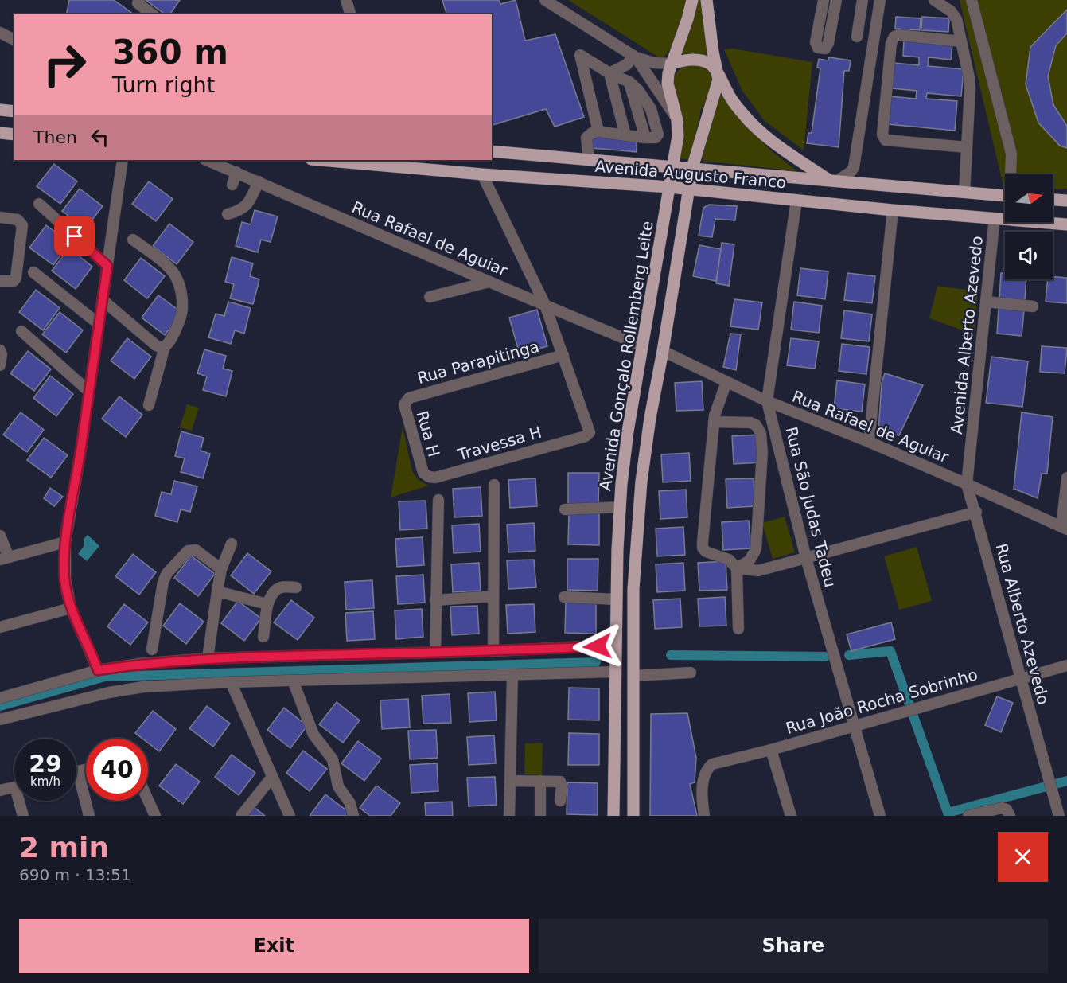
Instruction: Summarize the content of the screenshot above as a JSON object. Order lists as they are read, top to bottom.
{
  "streets": {
    "main road": ["Avenida Augusto Franco", "Avenida Gonçalo Rollemberg Leite"],
    "street": [
      "Rua Rafael de Aguiar",
      "Avenida Alberto Azevedo",
      "Rua Parapitinga",
      "Rua H",
      "Travessa H",
      "Rua São Judas Tadeu",
      "Rua Alberto Azevedo",
      "Rua João Rocha Sobrinho"
    ]
  },
  "crossings": [
    ["Avenida Augusto Franco", "Avenida Alberto Azevedo"],
    ["Avenida Augusto Franco", "Avenida Gonçalo Rollemberg Leite"],
    ["Avenida Augusto Franco", "Rua São Judas Tadeu"],
    ["Rua Rafael de Aguiar", "Avenida Alberto Azevedo"],
    ["Rua Rafael de Aguiar", "Avenida Gonçalo Rollemberg Leite"],
    ["Rua Rafael de Aguiar", "Rua São Judas Tadeu"],
    ["Rua Rafael de Aguiar", "Rua Alberto Azevedo"],
    ["Avenida Alberto Azevedo", "Rua Alberto Azevedo"],
    ["Rua Parapitinga", "Rua H"],
    ["Rua Parapitinga", "Travessa H"],
    ["Rua H", "Travessa H"],
    ["Rua São Judas Tadeu", "Rua João Rocha Sobrinho"],
    ["Rua Alberto Azevedo", "Rua João Rocha Sobrinho"]
  ],
  "north": "right",
  "page": {
    "turn": ["360 m", "Turn right"],
    "then": "Then",
    "speed": "29 km/h",
    "limit": "40",
    "heading": ["2 min", "690 m · 13:51"],
    "buttons": ["Exit", "Share"]
  }
}
